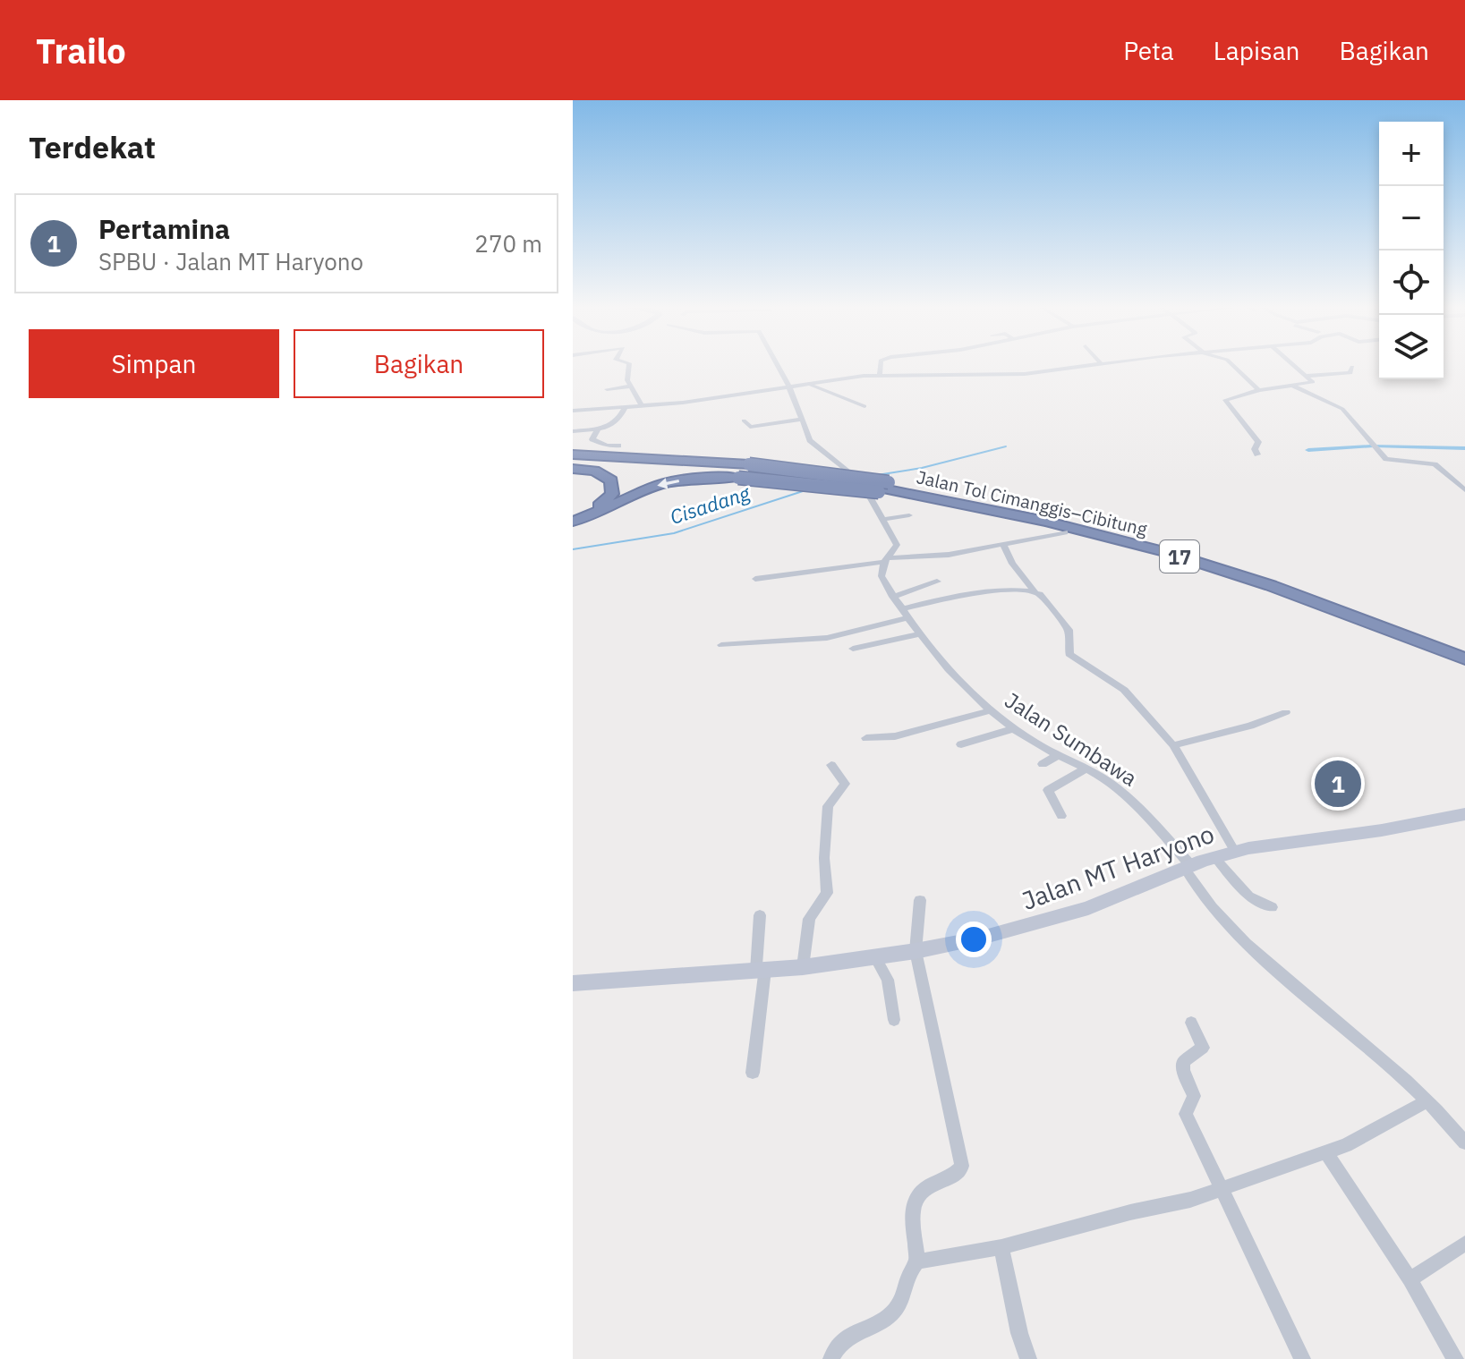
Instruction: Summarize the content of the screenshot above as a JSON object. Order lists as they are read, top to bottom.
{
  "streets": {
    "highway": ["Jalan Tol Cimanggis–Cibitung", "17"],
    "main road": ["Jalan MT Haryono"],
    "street": ["Jalan Sumbawa"]
  },
  "crossings": [
    ["Jalan Sumbawa", "Jalan MT Haryono"]
  ],
  "water": ["Cisadang"],
  "page": {
    "header": "Trailo",
    "nav": ["Peta", "Lapisan", "Bagikan"],
    "heading": "Terdekat",
    "map_buttons": ["+", "−"],
    "list": [
      {
        "mark": "1",
        "name": "Pertamina",
        "note": "SPBU · Jalan MT Haryono",
        "value": "270 m"
      }
    ],
    "buttons": ["Simpan", "Bagikan"],
    "pins": "1"
  }
}
